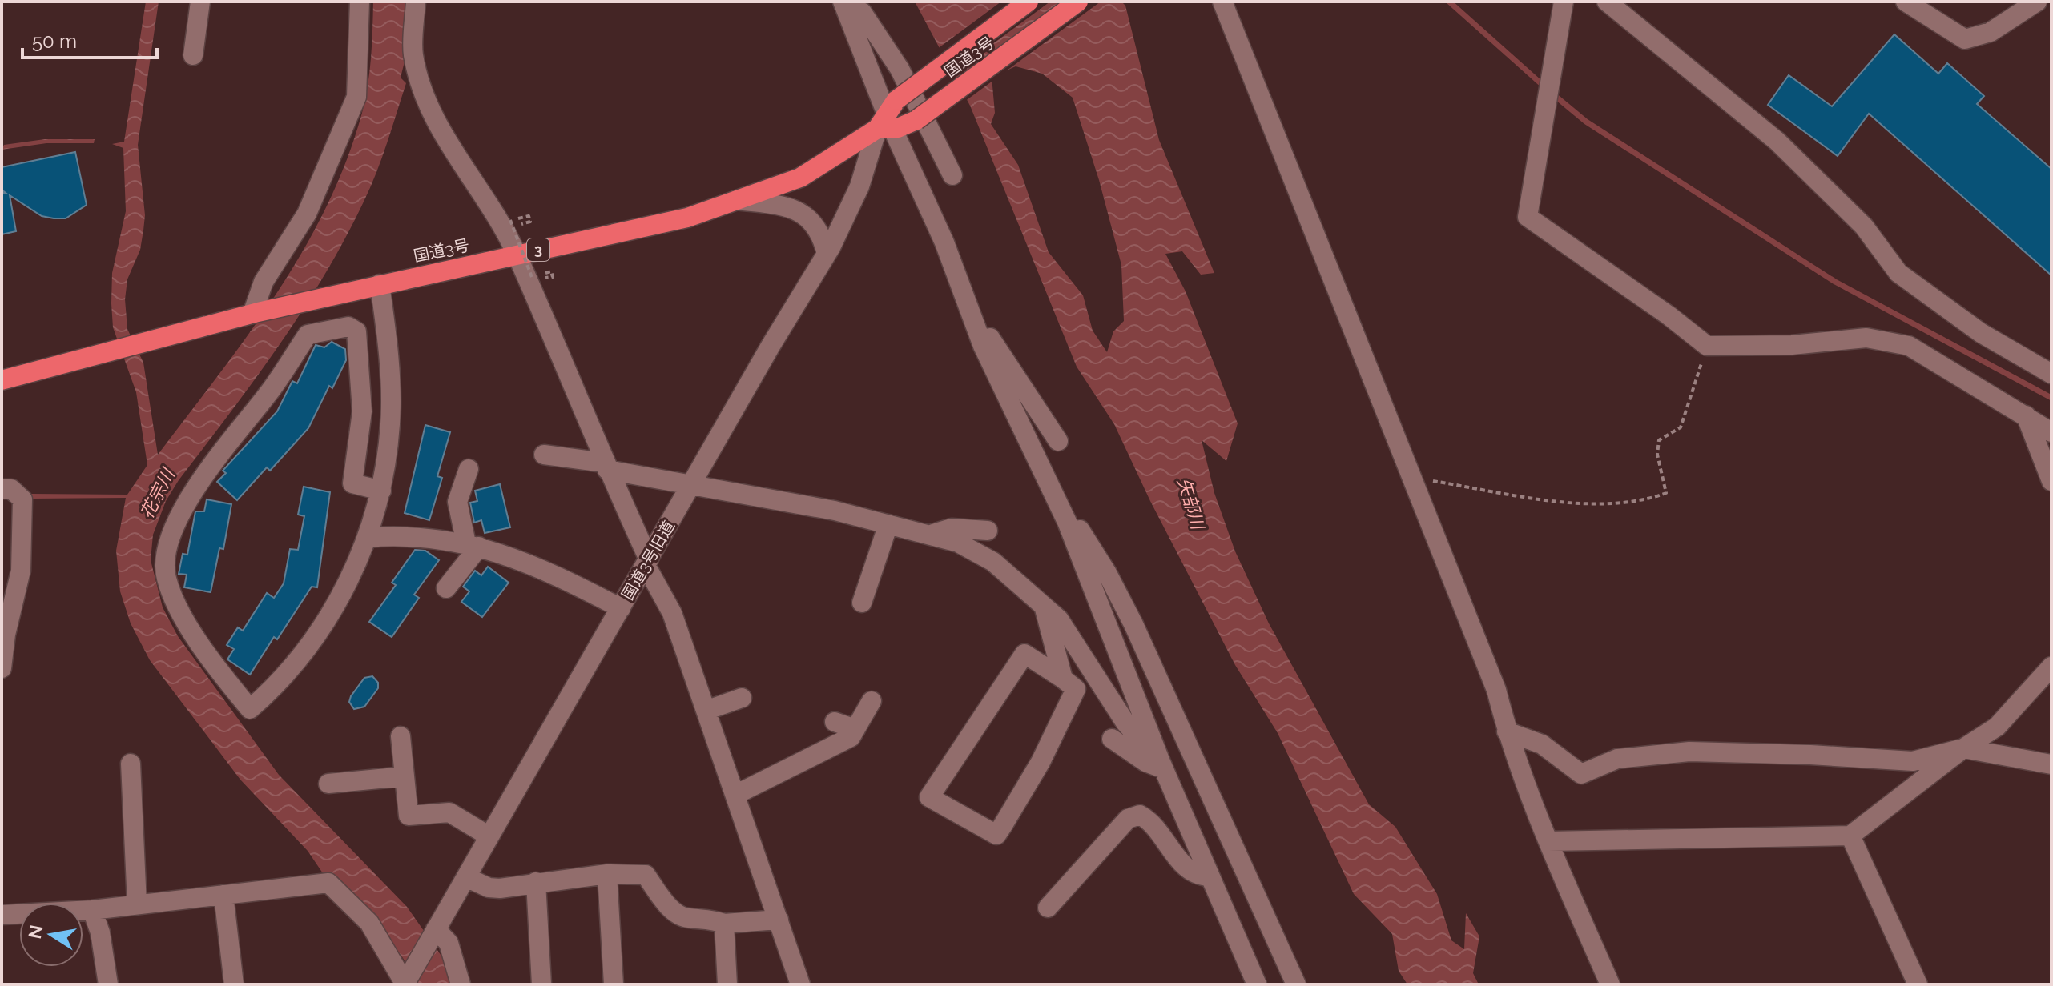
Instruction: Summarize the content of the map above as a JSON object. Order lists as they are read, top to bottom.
{
  "streets": {
    "highway": ["国道3号", "3"],
    "street": ["国道3号旧道"]
  },
  "crossings": [
    ["国道3号", "国道3号旧道"]
  ],
  "water": ["花宗川", "矢部川"],
  "scale_bar": "50 m",
  "north": "left"
}
